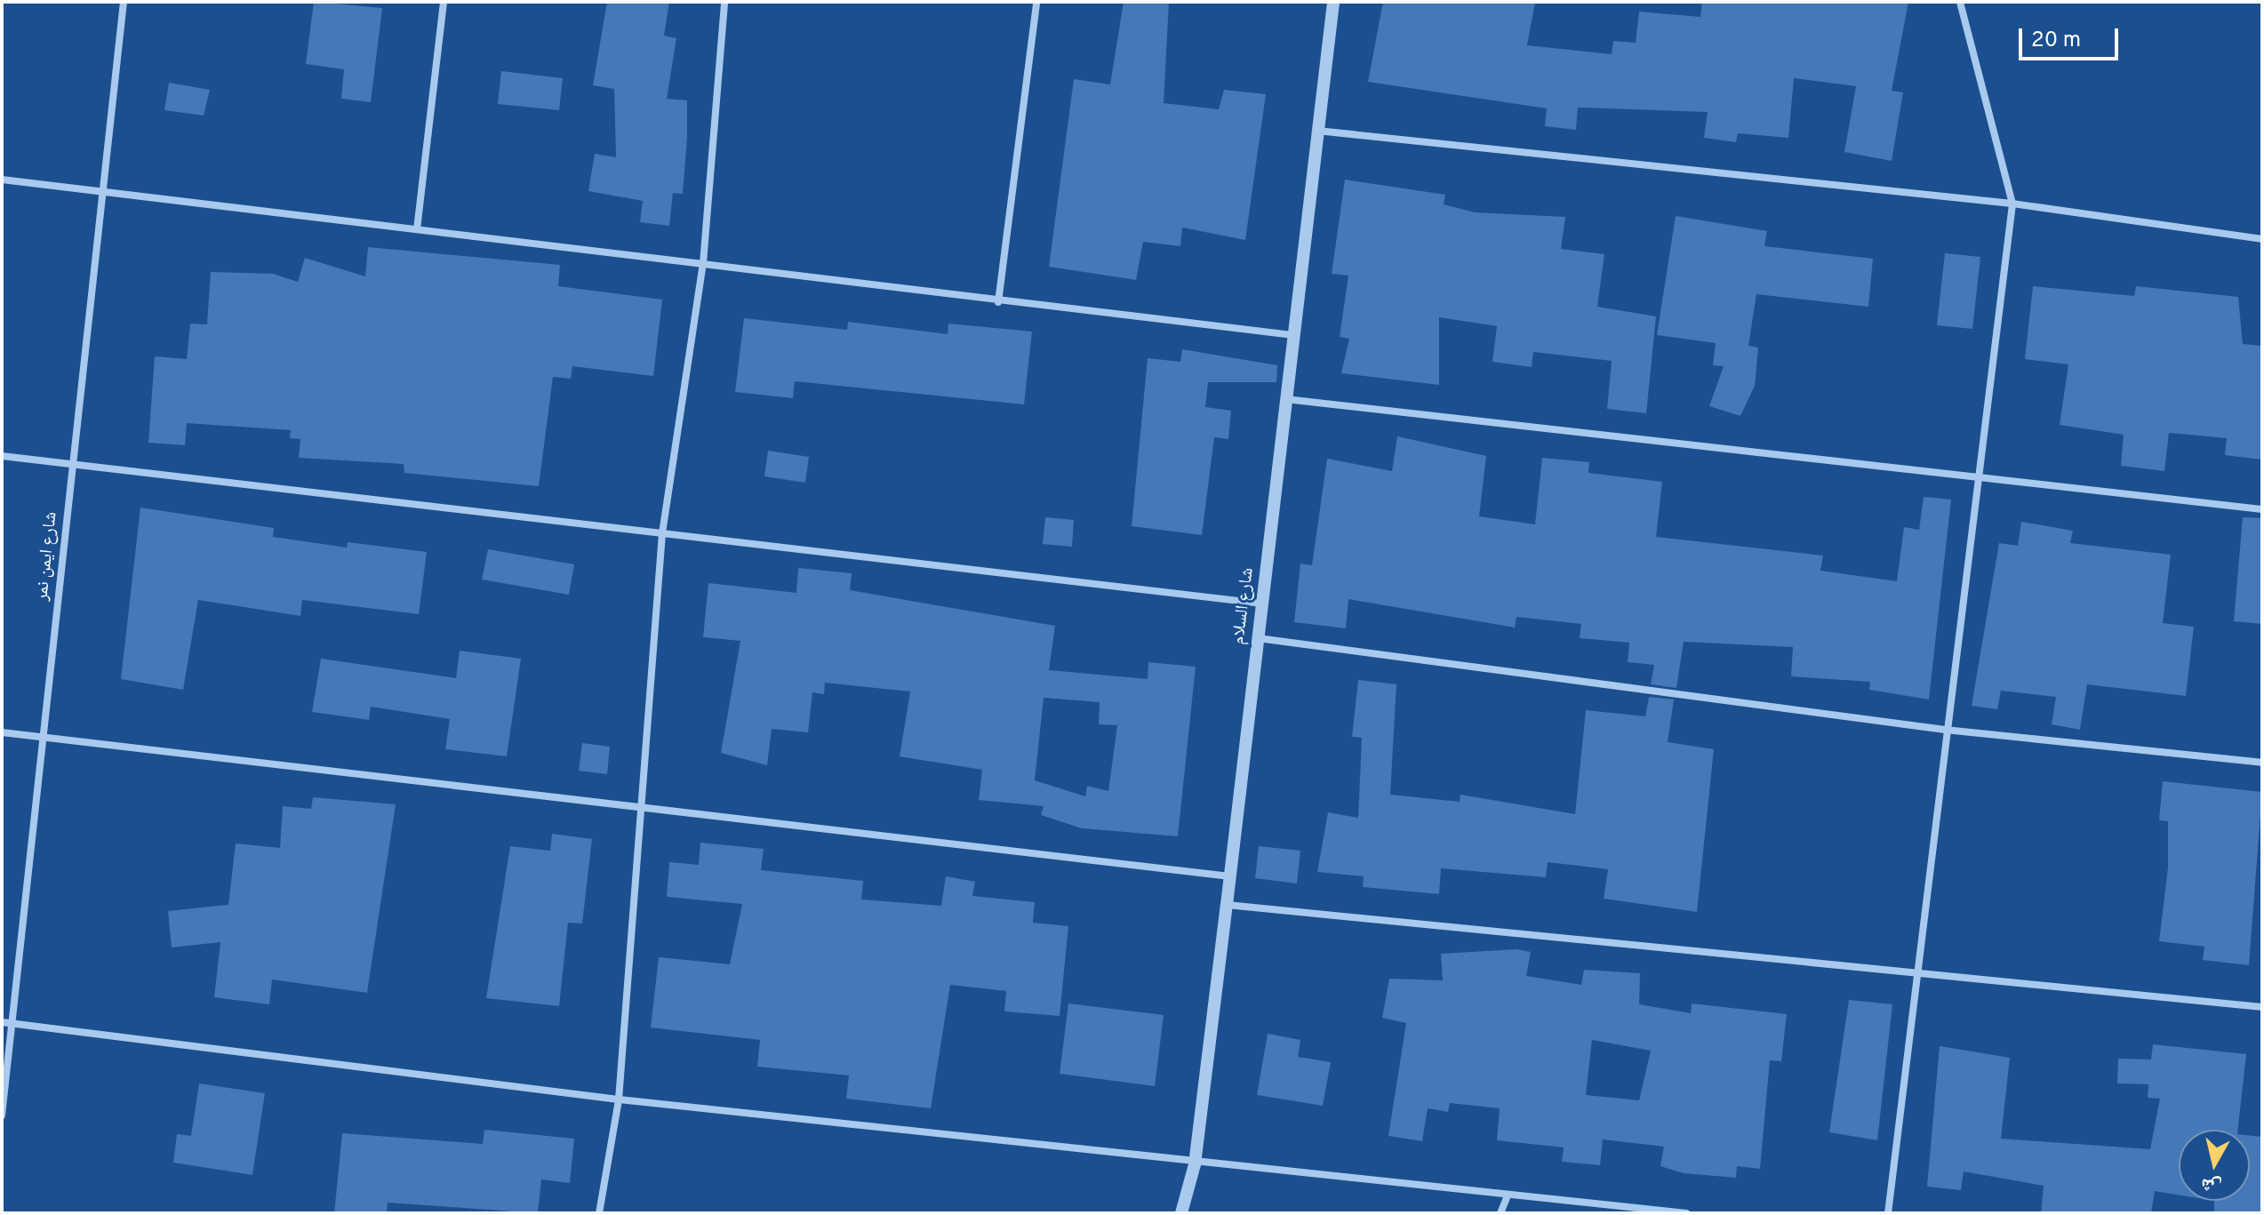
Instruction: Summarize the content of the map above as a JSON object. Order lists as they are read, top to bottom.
{
  "streets": {
    "street": ["شارع ايمن نمر", "شارع السلام"]
  },
  "scale_bar": "20 m",
  "north": "bottom"
}
